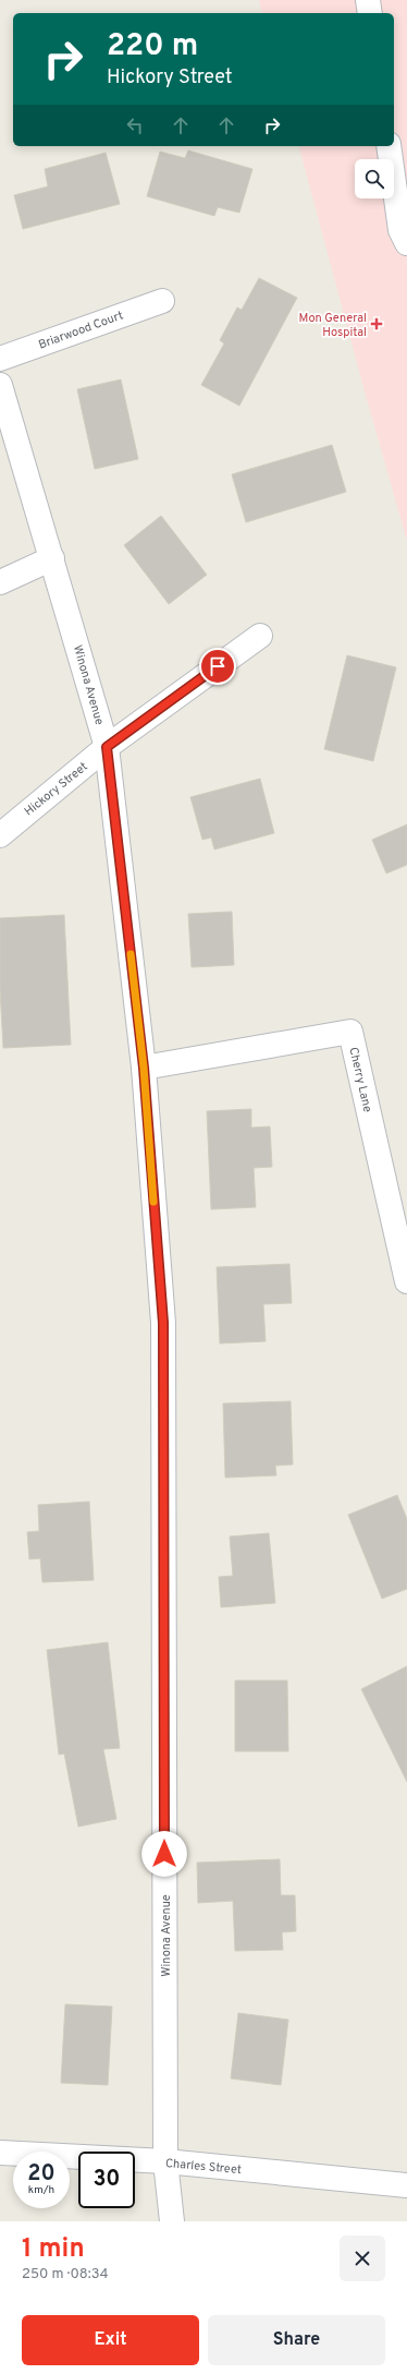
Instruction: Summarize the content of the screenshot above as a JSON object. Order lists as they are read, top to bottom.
{
  "streets": {
    "street": [
      "Briarwood Court",
      "Winona Avenue",
      "Hickory Street",
      "Cherry Lane",
      "Charles Street"
    ]
  },
  "crossings": [
    ["Winona Avenue", "Hickory Street"],
    ["Winona Avenue", "Cherry Lane"],
    ["Winona Avenue", "Charles Street"]
  ],
  "places": {
    "health": ["Mon General Hospital"]
  },
  "page": {
    "turn": ["220 m", "Hickory Street"],
    "speed": "20 km/h",
    "limit": "30",
    "heading": ["1 min", "250 m · 08:34"],
    "buttons": ["Exit", "Share"]
  }
}
